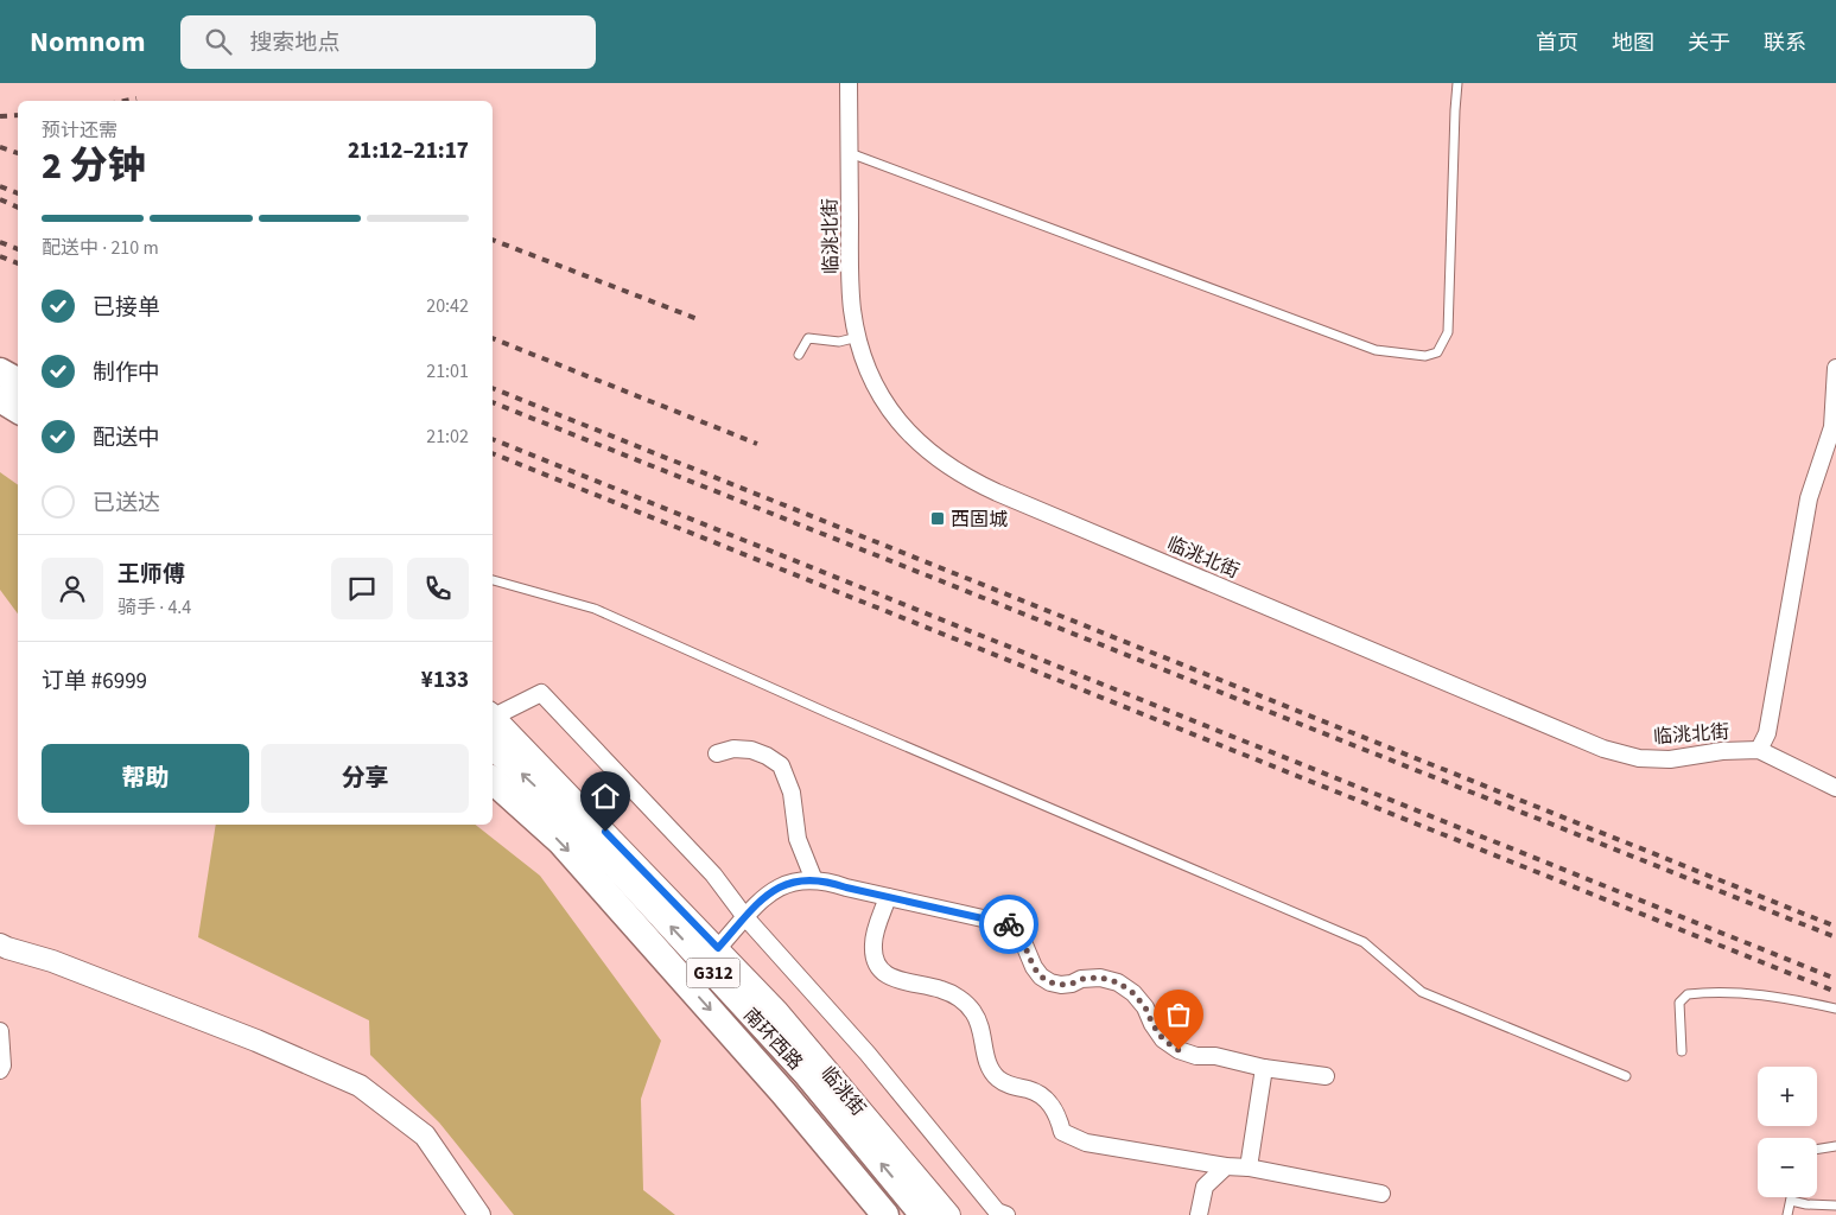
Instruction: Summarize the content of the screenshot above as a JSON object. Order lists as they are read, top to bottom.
{
  "streets": {
    "highway": ["G312", "南环西路"],
    "street": ["临洮北街", "临洮街"]
  },
  "places": {
    "transit": ["西固城"]
  },
  "page": {
    "header": "Nomnom",
    "search": "搜索地点",
    "nav": [
      "首页",
      "地图",
      "关于",
      "联系"
    ],
    "heading": ["2 分钟", "预计还需", "21:12–21:17"],
    "panel": [
      "王师傅",
      "骑手 · 4.4",
      "订单 #6999",
      "¥133"
    ],
    "bar": "配送中 · 210 m",
    "list": [
      ["已接单", "20:42"],
      ["制作中", "21:01"],
      ["配送中", "21:02"],
      "已送达"
    ],
    "buttons": ["帮助", "分享"],
    "map_buttons": ["+", "−"]
  }
}
